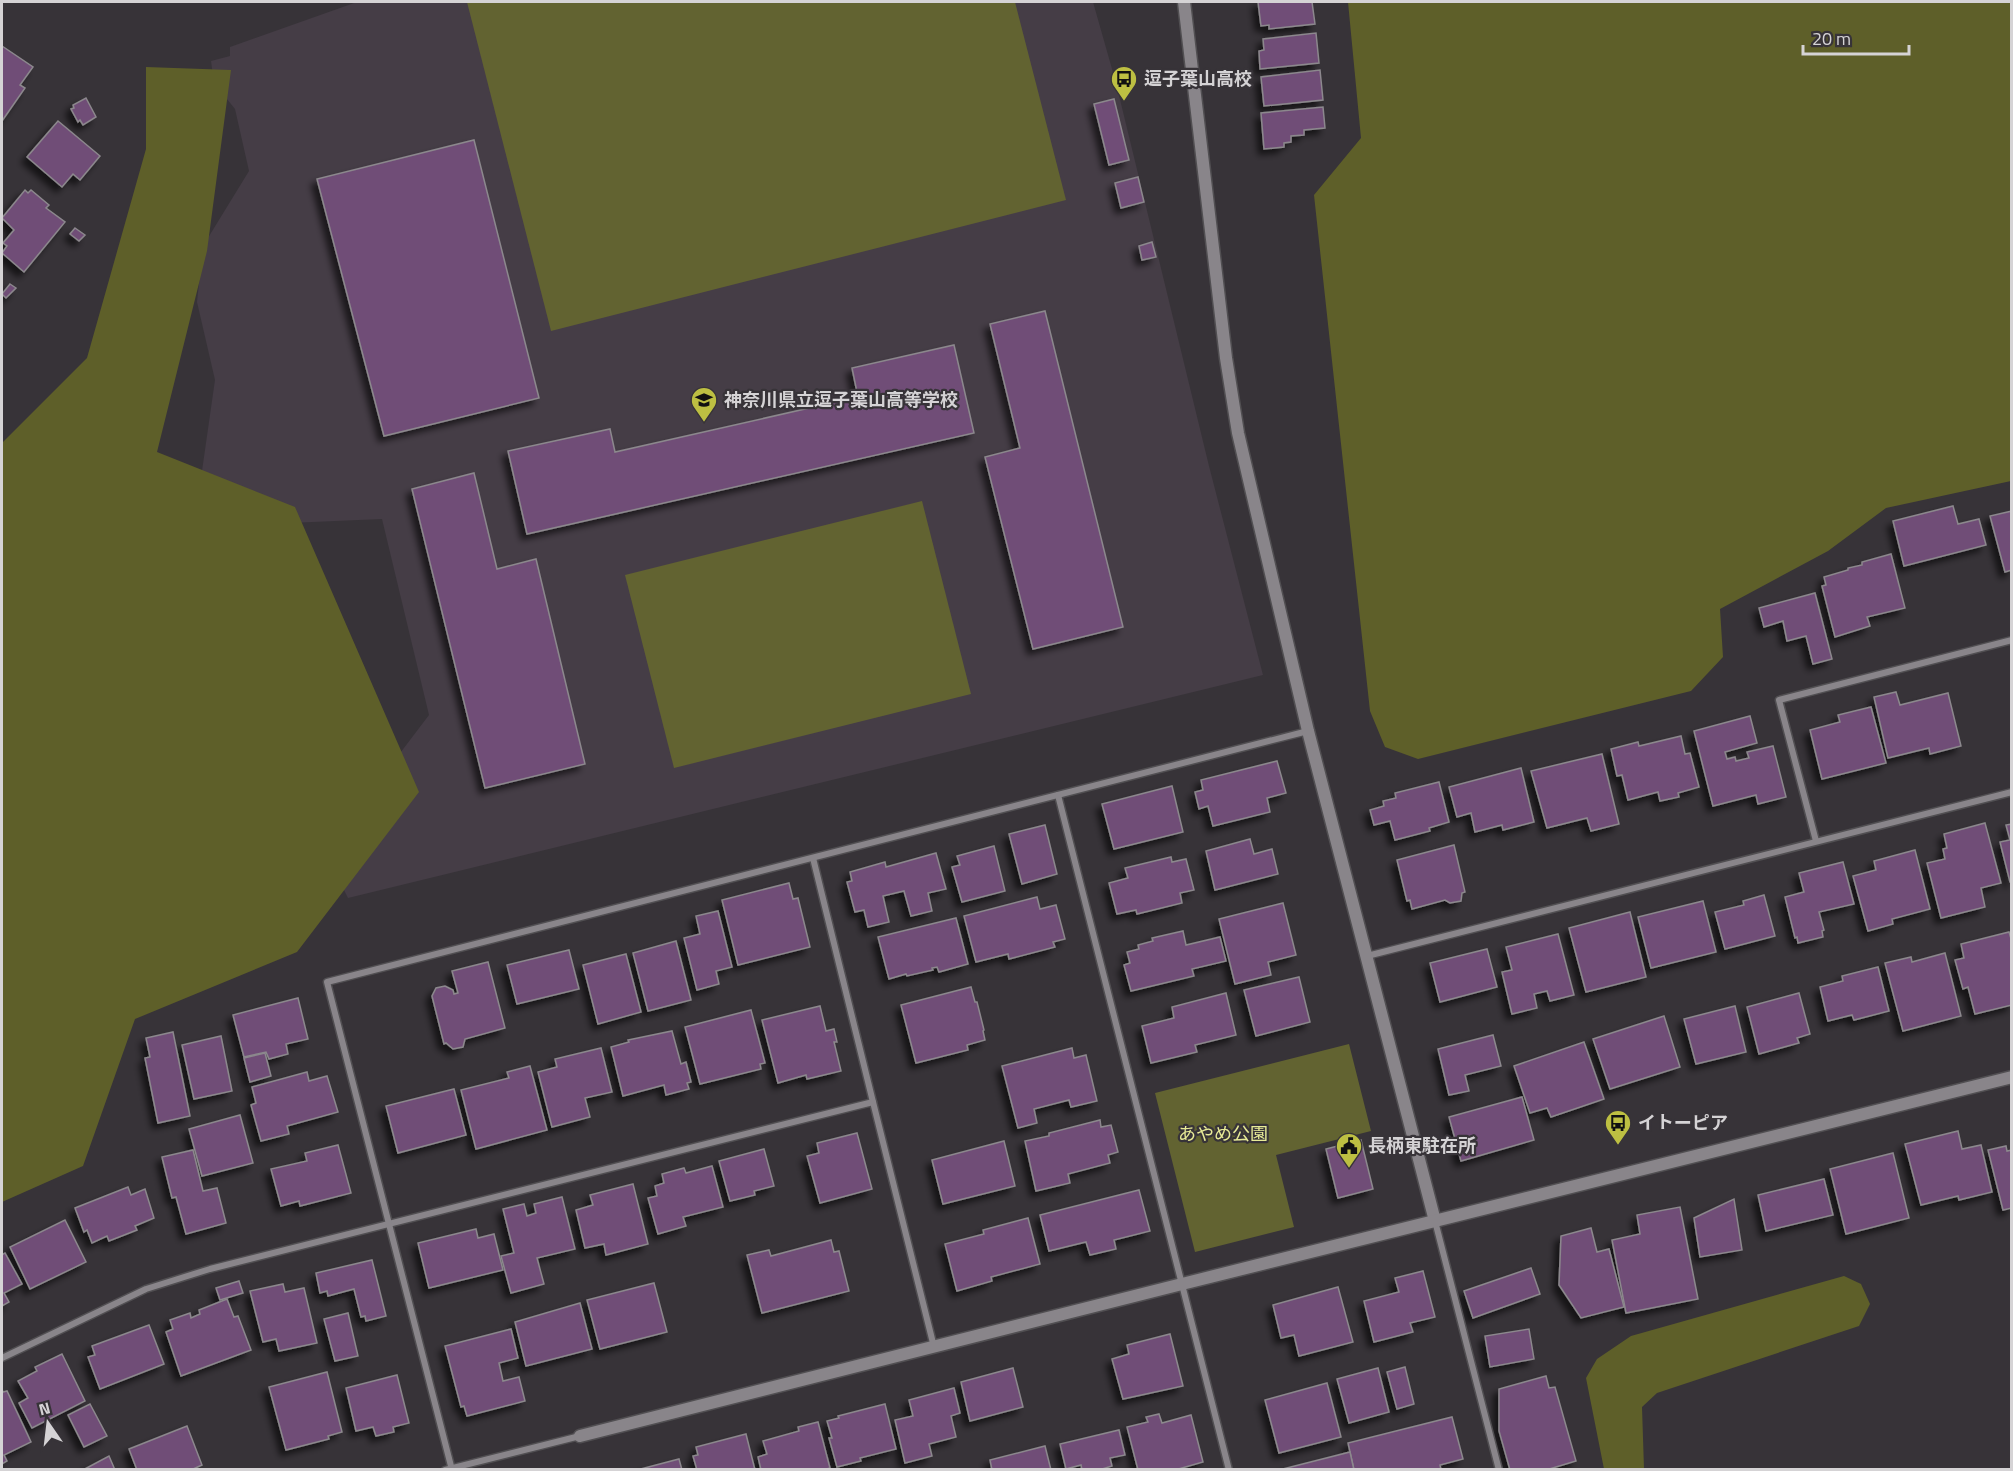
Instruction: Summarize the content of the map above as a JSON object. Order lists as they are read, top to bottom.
{
  "parks": ["あやめ公園"],
  "places": {
    "bus stop": ["逗子葉山高校", "イトーピア"],
    "school or university": ["神奈川県立逗子葉山高等学校"],
    "public building": ["長柄東駐在所"]
  },
  "scale_bar": "20 m",
  "north": "top"
}
